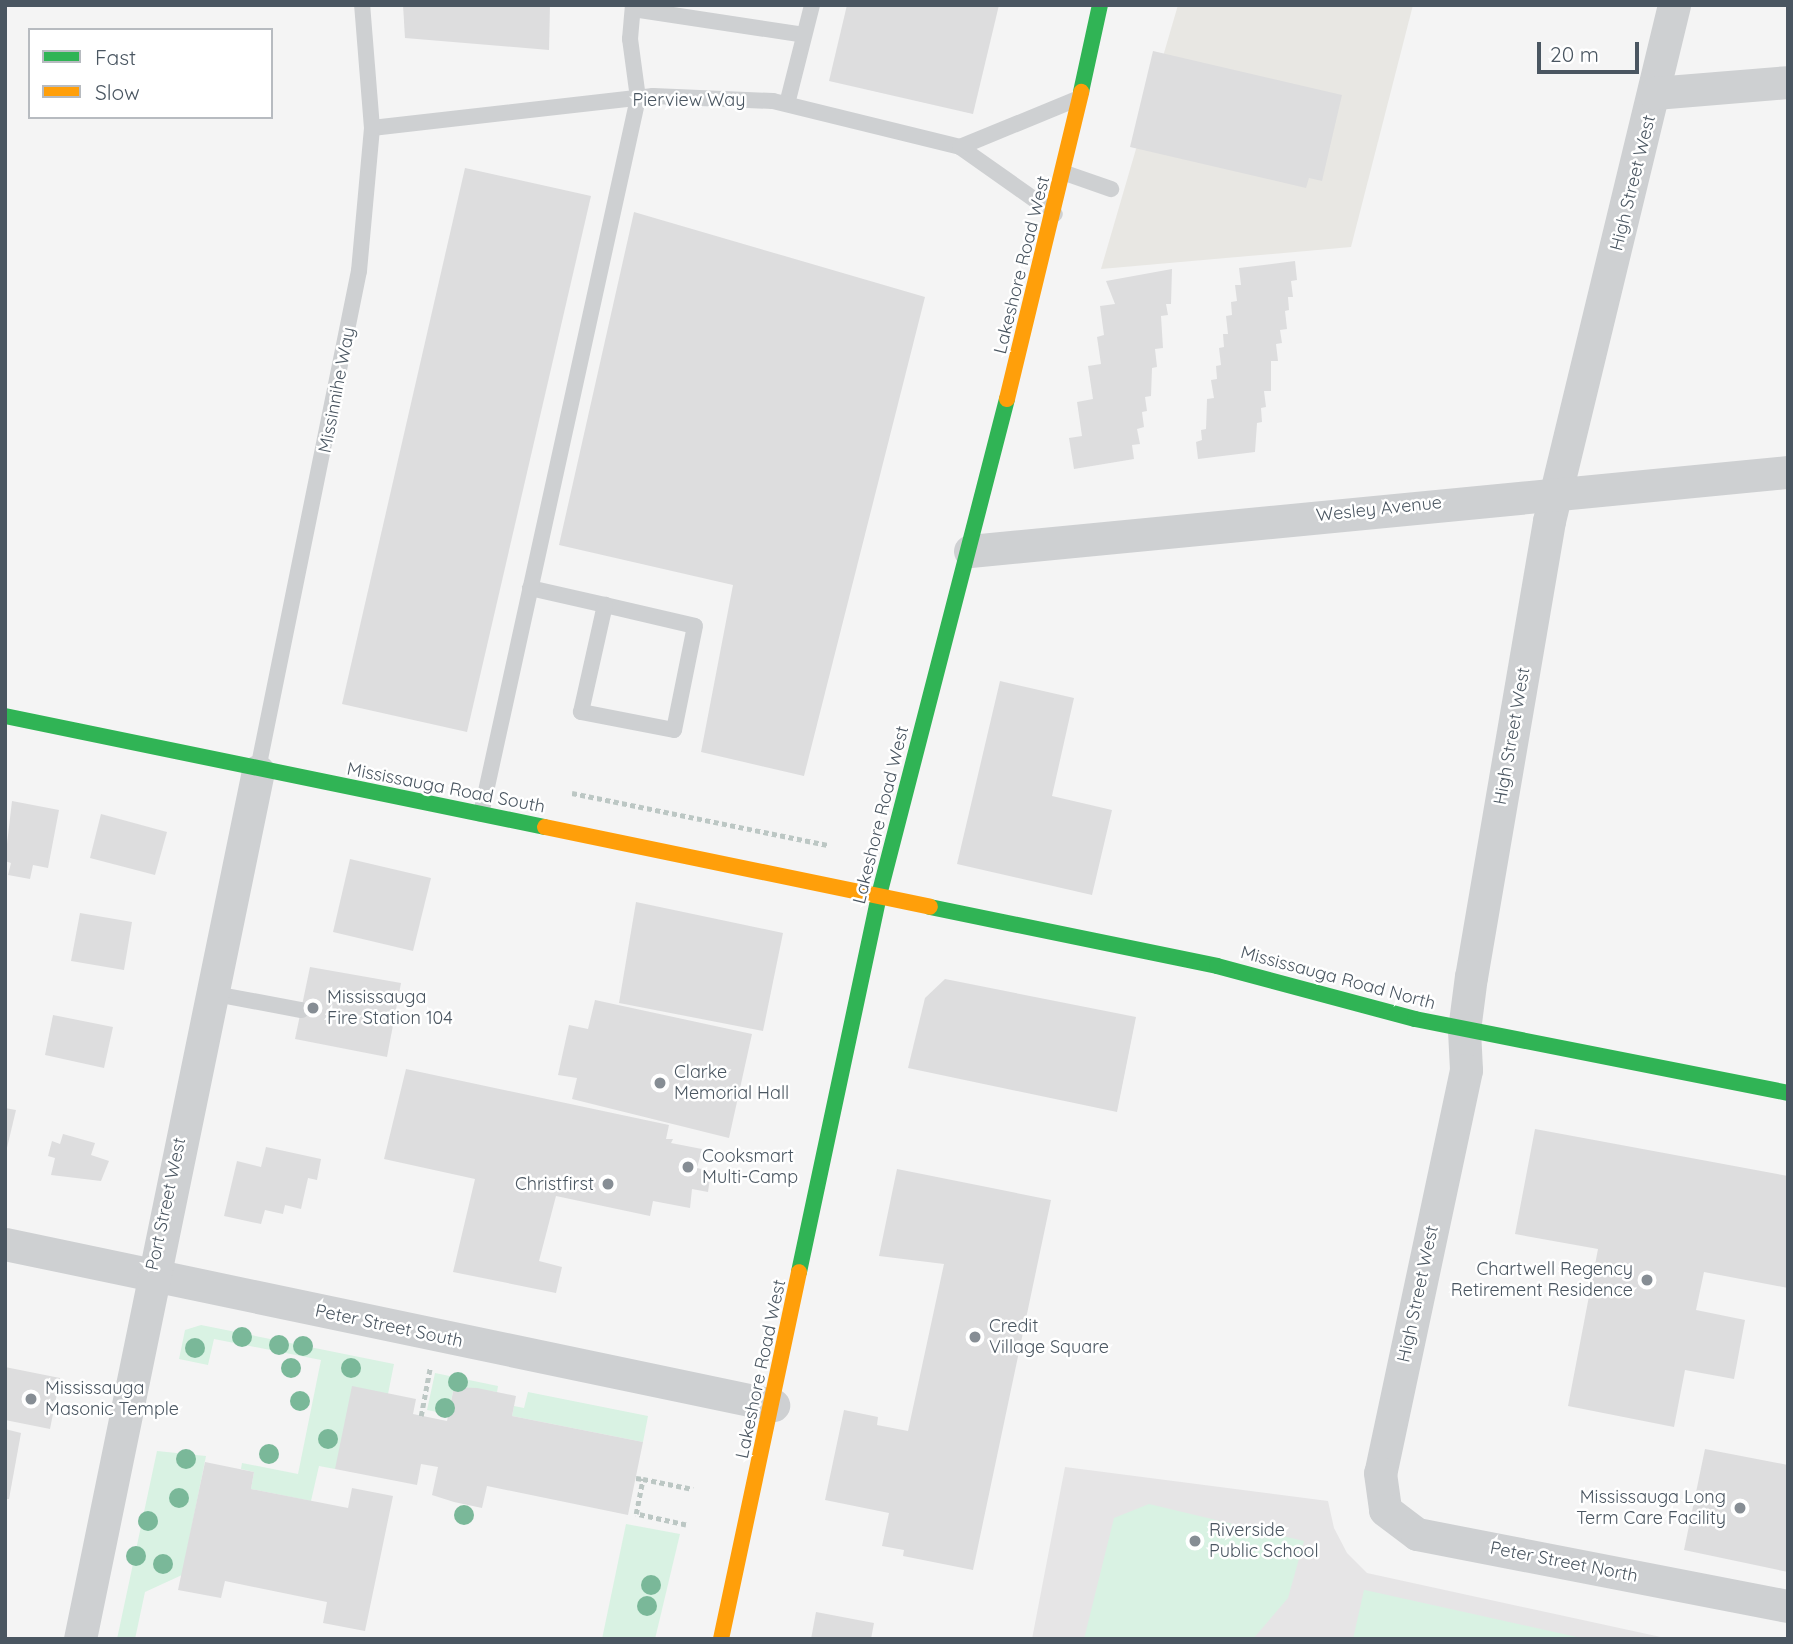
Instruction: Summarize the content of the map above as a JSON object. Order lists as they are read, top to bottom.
{
  "streets": {
    "main road": ["Lakeshore Road West", "Mississauga Road South", "Mississauga Road North"],
    "street": [
      "High Street West",
      "Wesley Avenue",
      "Port Street West",
      "Peter Street South",
      "Peter Street North"
    ],
    "lane": ["Pierview Way", "Missinnihe Way"]
  },
  "crossings": [
    ["Pierview Way", "Lakeshore Road West"],
    ["Pierview Way", "Missinnihe Way"],
    ["High Street West", "Wesley Avenue"],
    ["High Street West", "Mississauga Road North"],
    ["High Street West", "Peter Street North"],
    ["Lakeshore Road West", "Wesley Avenue"],
    ["Lakeshore Road West", "Mississauga Road South"],
    ["Lakeshore Road West", "Mississauga Road North"],
    ["Lakeshore Road West", "Peter Street South"],
    ["Missinnihe Way", "Mississauga Road South"],
    ["Missinnihe Way", "Port Street West"],
    ["Mississauga Road South", "Mississauga Road North"],
    ["Mississauga Road South", "Port Street West"],
    ["Port Street West", "Peter Street South"]
  ],
  "places": [
    "Mississauga Fire Station 104",
    "Clarke Memorial Hall",
    "Cooksmart Multi-Camp",
    "Christfirst",
    "Chartwell Regency Retirement Residence",
    "Credit Village Square",
    "Mississauga Masonic Temple",
    "Mississauga Long Term Care Facility",
    "Riverside Public School"
  ],
  "legend": ["Fast", "Slow"],
  "scale_bar": "20 m"
}
